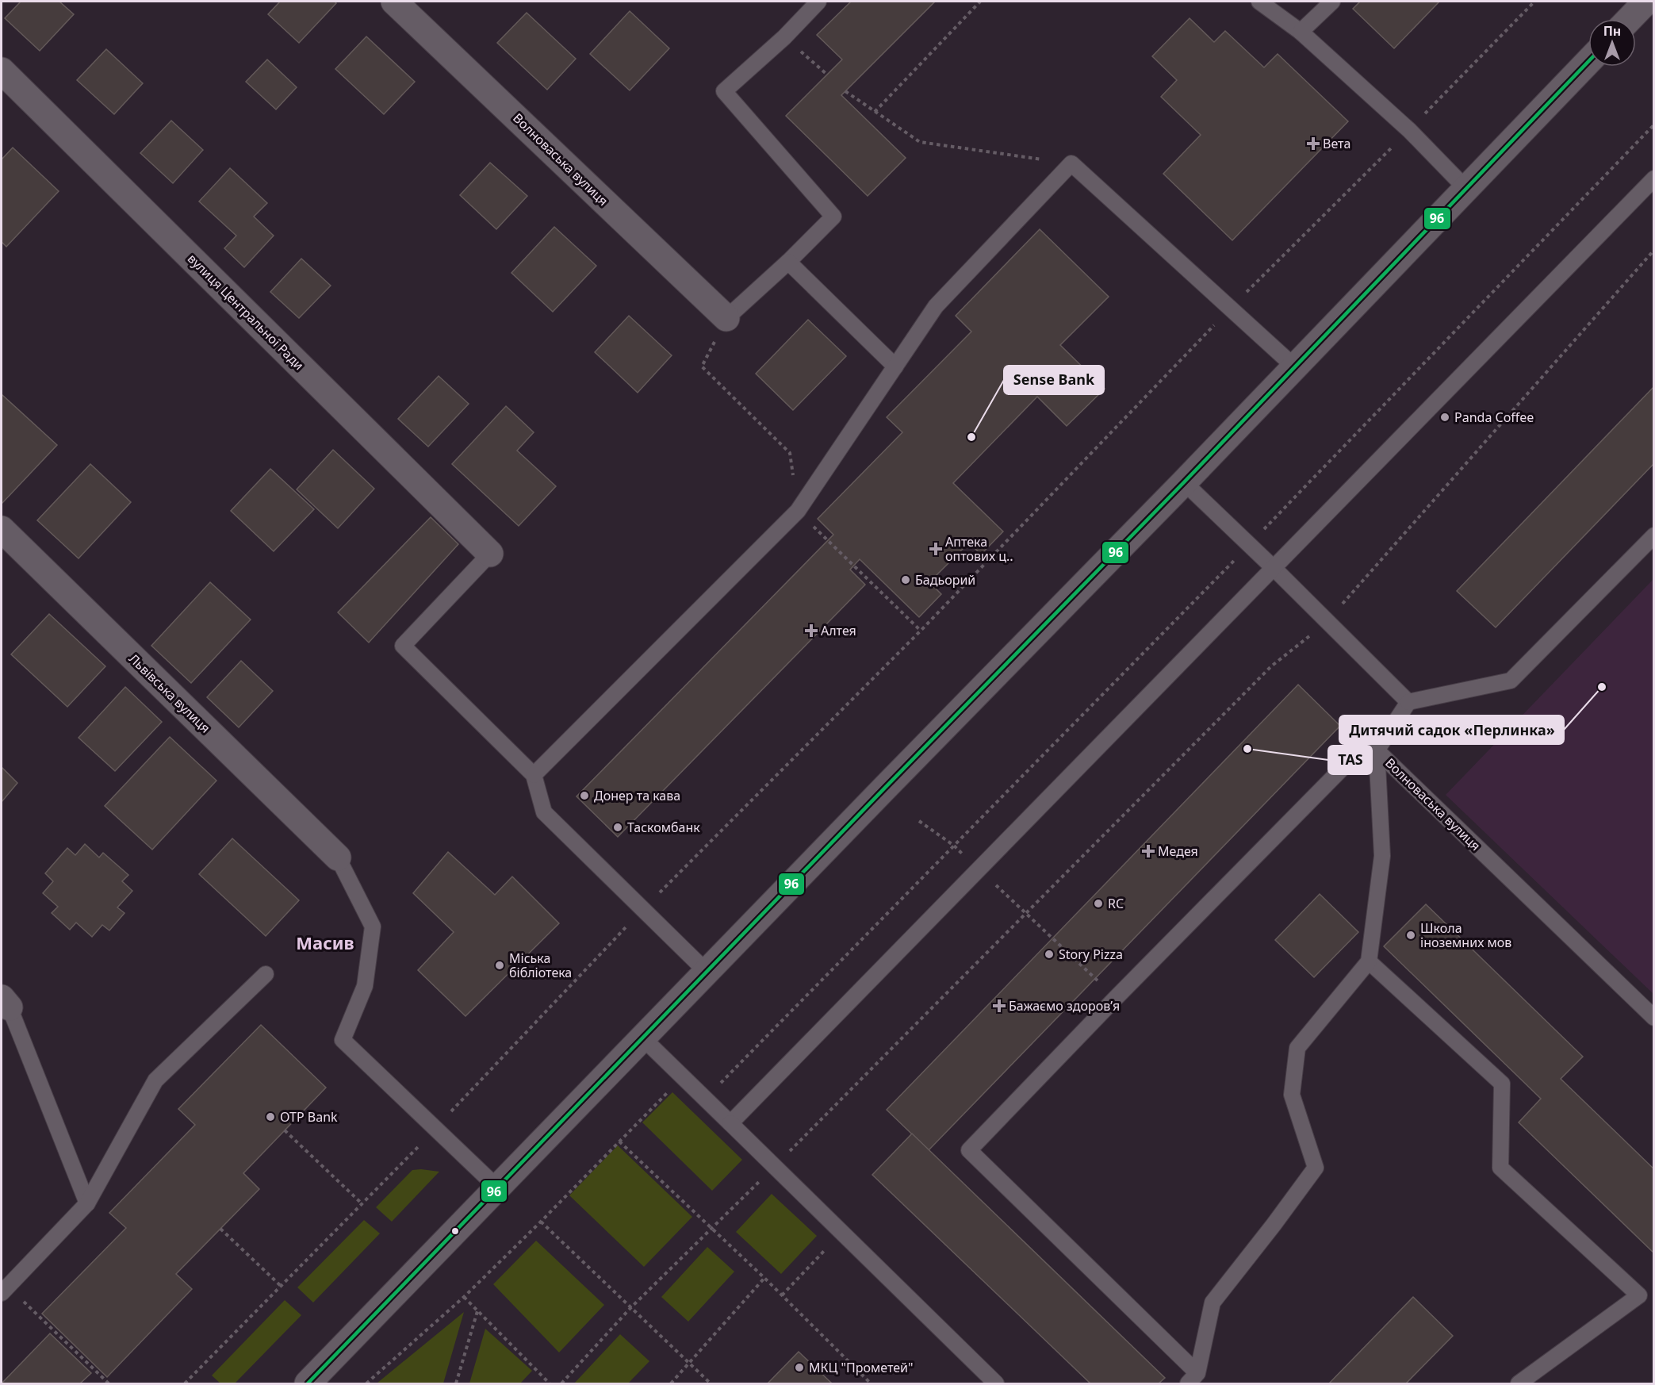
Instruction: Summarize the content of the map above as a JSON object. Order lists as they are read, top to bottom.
{
  "streets": {
    "main road": ["Волноваська вулиця", "вулиця Центральної Ради", "Львівська вулиця"]
  },
  "districts": ["Масив"],
  "places": {
    "health": [
      "Вета",
      "Аптека оптових ц‥",
      "Алтея",
      "Медея",
      "Бажаємо здоровʼя"
    ],
    "other": [
      "Panda Coffee",
      "Sense Bank",
      "Бадьорий",
      "Дитячий садок «Перлинка»",
      "TAS",
      "Донер та кава",
      "Таскомбанк",
      "RC",
      "Школа іноземних мов",
      "Story Pizza",
      "Міська бібліотека",
      "OTP Bank",
      "МКЦ \"Прометей\""
    ]
  },
  "lines": ["transit line 96"],
  "north": "top"
}
